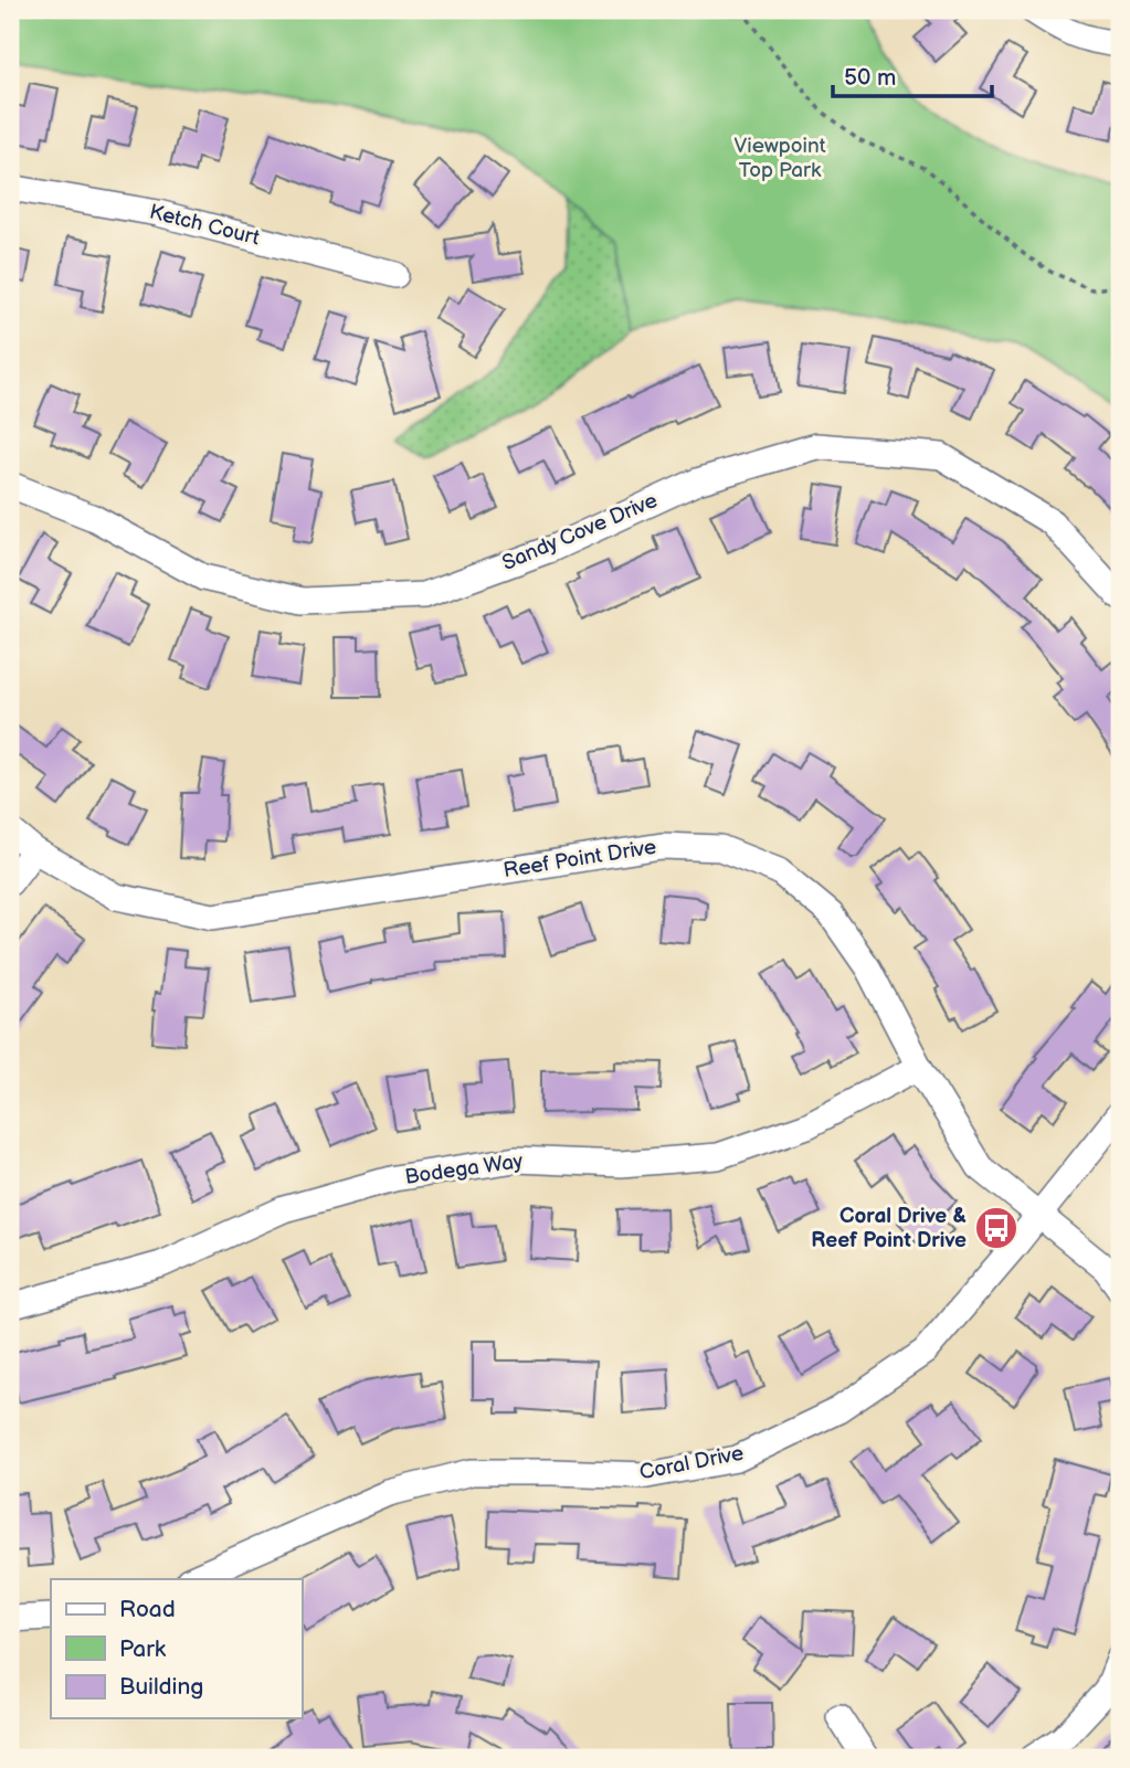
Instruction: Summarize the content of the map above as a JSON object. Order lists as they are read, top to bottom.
{
  "streets": {
    "street": [
      "Ketch Court",
      "Sandy Cove Drive",
      "Reef Point Drive",
      "Bodega Way",
      "Coral Drive"
    ]
  },
  "crossings": [
    ["Reef Point Drive", "Bodega Way"],
    ["Reef Point Drive", "Coral Drive"]
  ],
  "parks": ["Viewpoint Top Park"],
  "places": {
    "bus stop": ["Coral Drive & Reef Point Drive"]
  },
  "legend": ["Road", "Park", "Building"],
  "scale_bar": "50 m"
}
